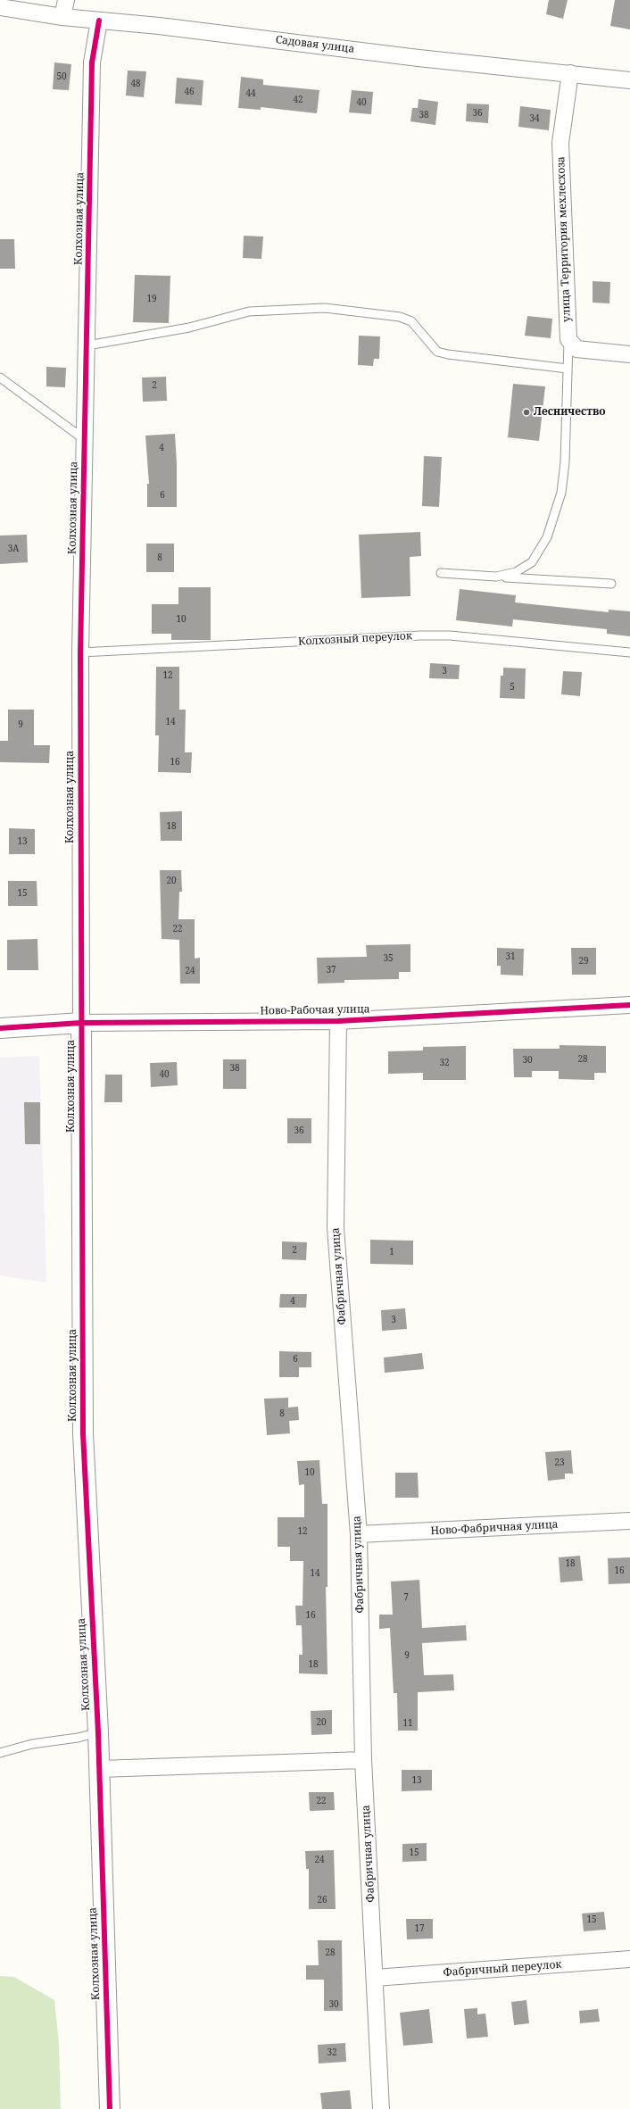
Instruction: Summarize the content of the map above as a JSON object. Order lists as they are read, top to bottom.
{
  "streets": {
    "street": [
      "Садовая улица",
      "Колхозная улица",
      "улица Территория мехлесхоза",
      "Ново-Рабочая улица",
      "Фабричная улица",
      "Ново-Фабричная улица",
      "Фабричный переулок"
    ],
    "lane": ["Колхозный переулок"]
  },
  "crossings": [
    ["Садовая улица", "Колхозная улица"],
    ["Садовая улица", "улица Территория мехлесхоза"],
    ["Колхозная улица", "Колхозный переулок"],
    ["Колхозная улица", "Ново-Рабочая улица"],
    ["Ново-Рабочая улица", "Фабричная улица"],
    ["Фабричная улица", "Ново-Фабричная улица"],
    ["Фабричная улица", "Фабричный переулок"]
  ],
  "places": ["Лесничество"],
  "house_numbers": [
    "50",
    "48",
    "46",
    "44",
    "42",
    "40",
    "36",
    "38",
    "34",
    "19",
    "2",
    "4",
    "6",
    "3А",
    "8",
    "10",
    "3",
    "12",
    "5",
    "14",
    "9",
    "16",
    "18",
    "13",
    "20",
    "15",
    "22",
    "31",
    "35",
    "29",
    "37",
    "24",
    "28",
    "30",
    "32",
    "38",
    "40",
    "36",
    "2",
    "1",
    "4",
    "3",
    "6",
    "8",
    "23",
    "10",
    "12",
    "18",
    "16",
    "14",
    "7",
    "16",
    "9",
    "18",
    "20",
    "11",
    "13",
    "22",
    "15",
    "24",
    "26",
    "15",
    "17",
    "28",
    "30",
    "32"
  ]
}
